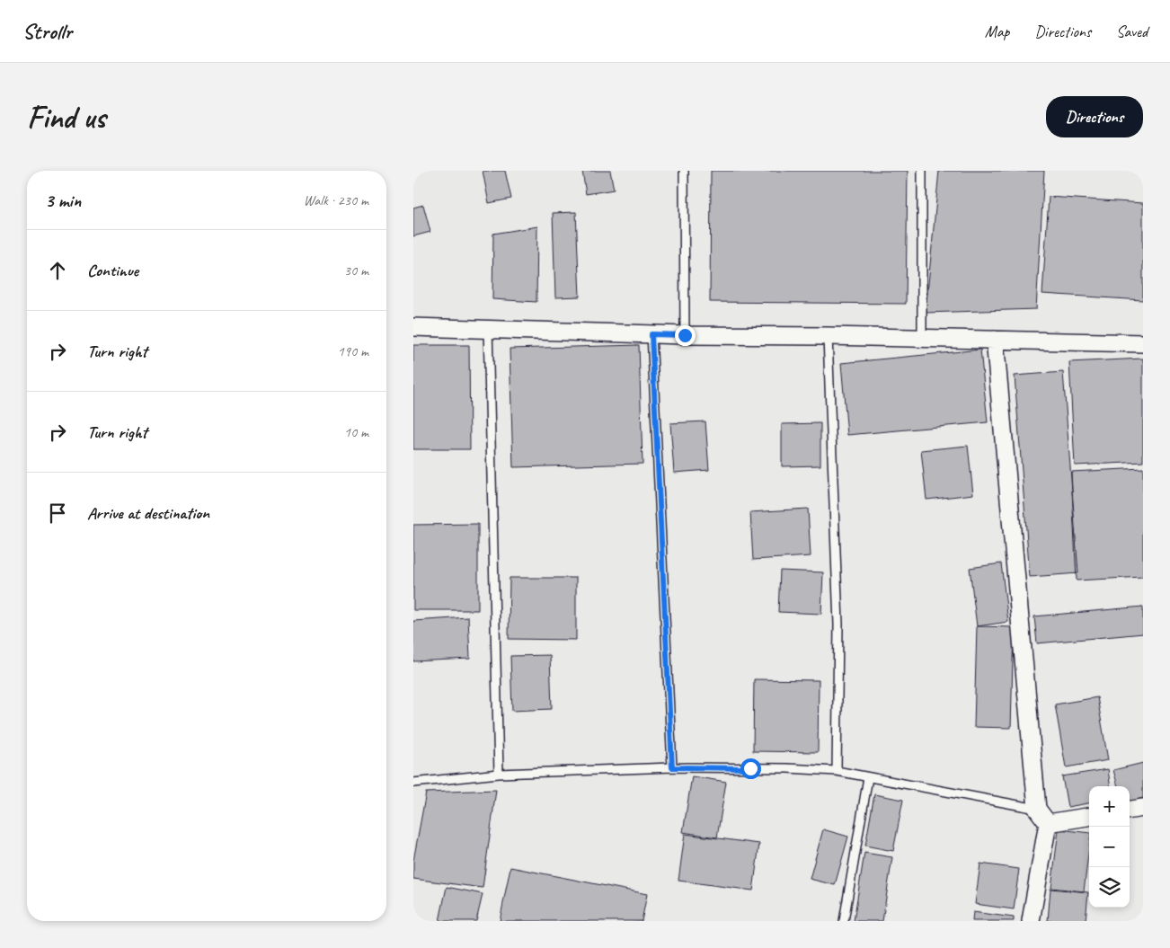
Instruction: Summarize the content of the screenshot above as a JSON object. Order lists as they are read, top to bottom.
{
  "page": {
    "header": "Strollr",
    "nav": ["Map", "Directions", "Saved"],
    "buttons": "Directions",
    "title": "Find us",
    "heading": ["3 min", "Walk · 230 m"],
    "list": [
      ["Continue", "30 m"],
      ["Turn right", "190 m"],
      ["Turn right", "10 m"],
      "Arrive at destination"
    ],
    "map_buttons": ["+", "−"]
  }
}
